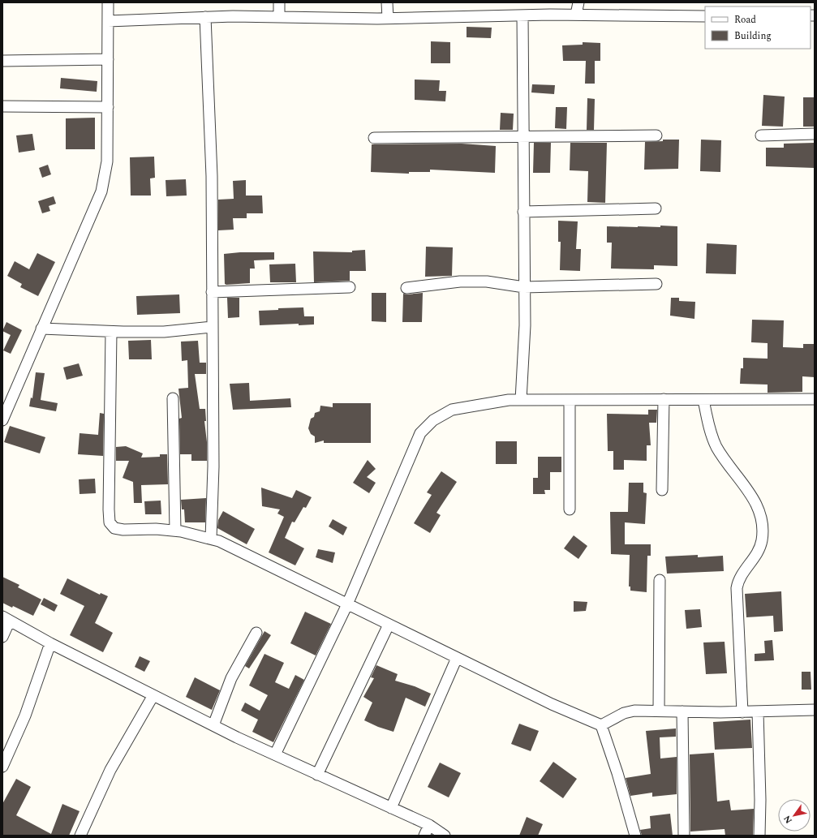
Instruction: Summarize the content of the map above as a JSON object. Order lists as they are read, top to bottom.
{
  "legend": ["Road", "Building"],
  "north": "bottom left"
}
